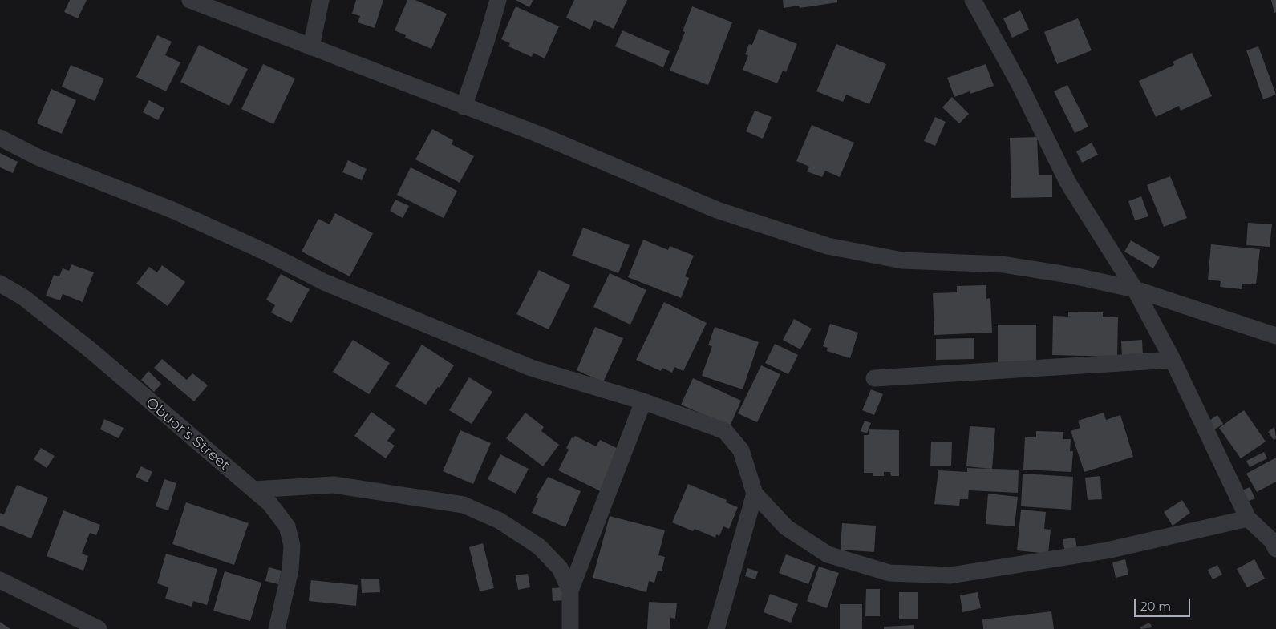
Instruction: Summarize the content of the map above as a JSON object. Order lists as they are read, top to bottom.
{
  "streets": {
    "street": ["Obuor’s Street"]
  },
  "scale_bar": "20 m"
}
